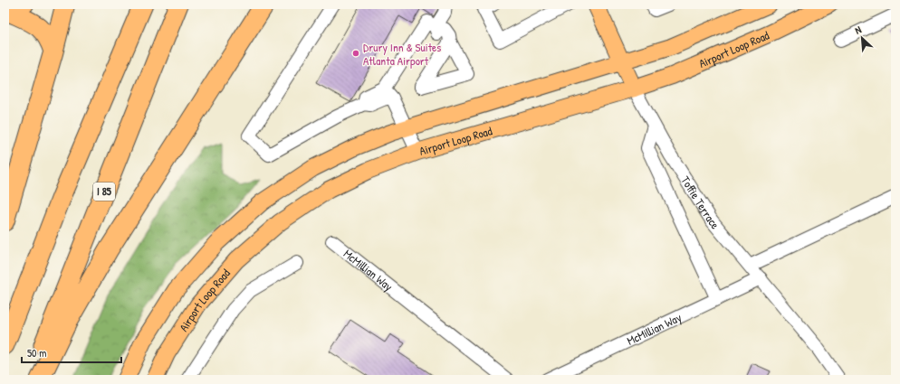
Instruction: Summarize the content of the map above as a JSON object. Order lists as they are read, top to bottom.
{
  "streets": {
    "highway": ["I 85"],
    "main road": ["Airport Loop Road", "Toffie Terrace"],
    "street": ["McMillian Way"]
  },
  "crossings": [
    ["Airport Loop Road", "Toffie Terrace"],
    ["Toffie Terrace", "McMillian Way"]
  ],
  "places": ["Drury Inn & Suites Atlanta Airport"],
  "scale_bar": "50 m",
  "north": "top left"
}
